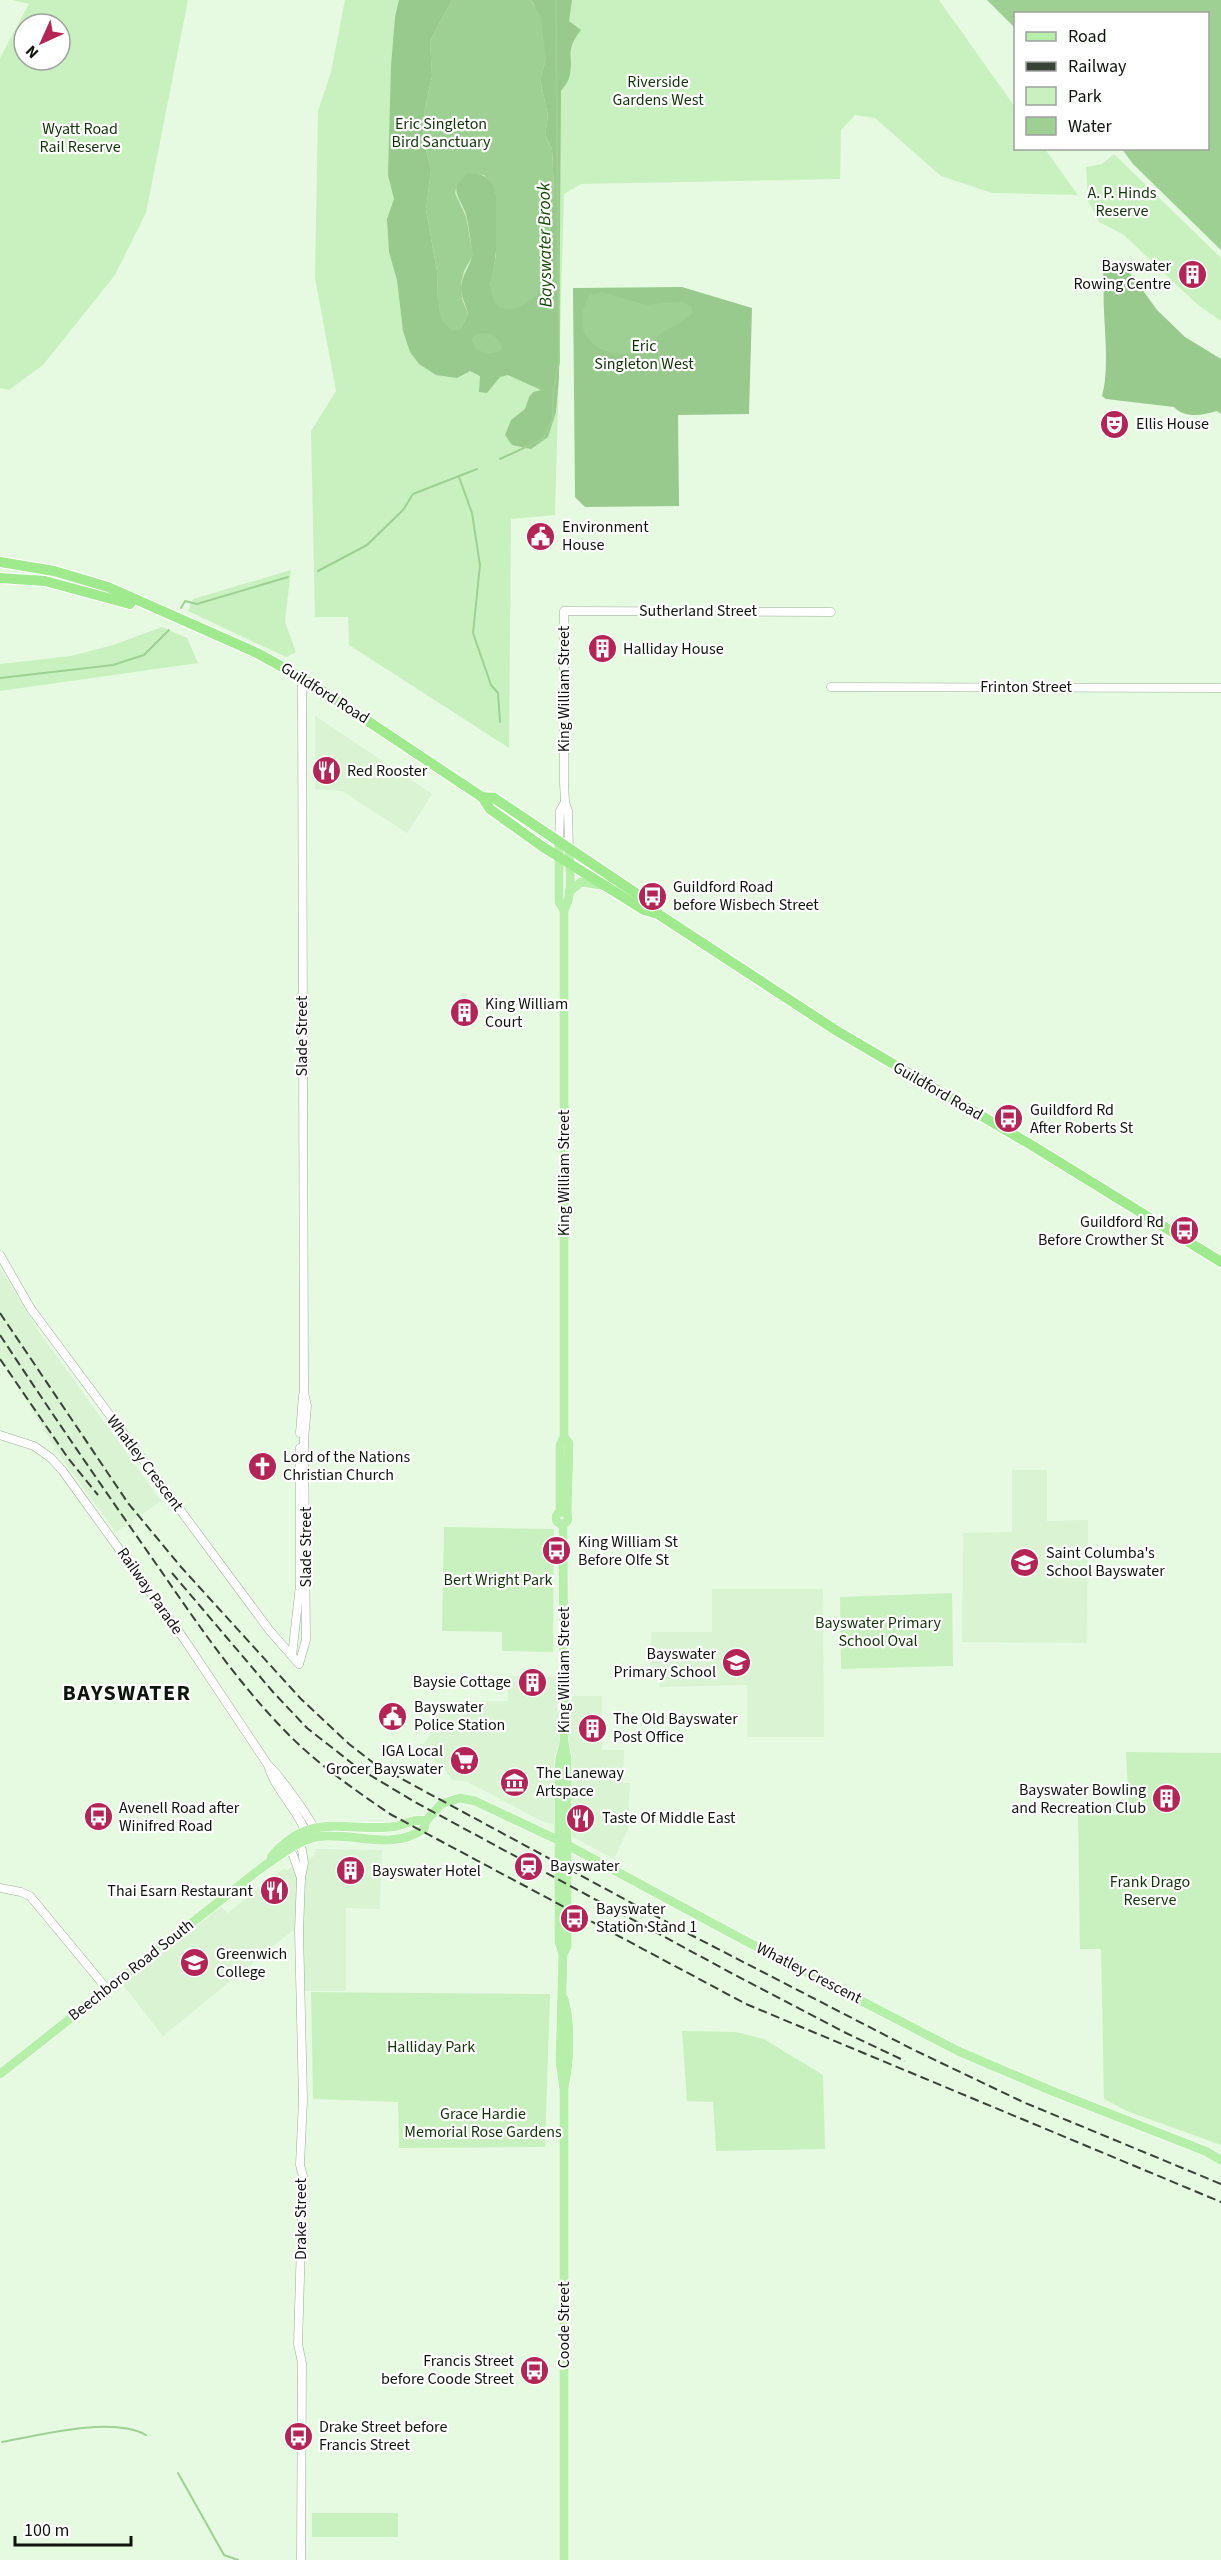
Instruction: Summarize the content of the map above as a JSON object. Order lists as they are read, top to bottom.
{
  "streets": {
    "highway": ["Guildford Road"],
    "main road": [
      "King William Street",
      "Whatley Crescent",
      "Beechboro Road South",
      "Coode Street"
    ],
    "street": [
      "Sutherland Street",
      "Frinton Street",
      "Slade Street",
      "Railway Parade",
      "Drake Street"
    ]
  },
  "crossings": [
    ["Sutherland Street", "King William Street"],
    ["King William Street", "Guildford Road"],
    ["King William Street", "Whatley Crescent"],
    ["King William Street", "Coode Street"],
    ["Guildford Road", "Slade Street"],
    ["Slade Street", "Whatley Crescent"],
    ["Whatley Crescent", "Railway Parade"],
    ["Whatley Crescent", "Beechboro Road South"],
    ["Whatley Crescent", "Coode Street"],
    ["Railway Parade", "Beechboro Road South"],
    ["Beechboro Road South", "Drake Street"]
  ],
  "districts": ["BAYSWATER"],
  "water": ["Bayswater Brook"],
  "parks": [
    "Riverside Gardens West",
    "Eric Singleton Bird Sanctuary",
    "Wyatt Road Rail Reserve",
    "A. P. Hinds Reserve",
    "Eric Singleton West",
    "Bert Wright Park",
    "Bayswater Primary School Oval",
    "Frank Drago Reserve",
    "Halliday Park",
    "Grace Hardie Memorial Rose Gardens"
  ],
  "places": {
    "building": [
      "Bayswater Rowing Centre",
      "Halliday House",
      "King William Court",
      "Baysie Cottage",
      "The Old Bayswater Post Office",
      "Bayswater Bowling and Recreation Club",
      "Bayswater Hotel"
    ],
    "theatre": ["Ellis House"],
    "public building": ["Environment House", "Bayswater Police Station"],
    "restaurant": ["Red Rooster", "Taste Of Middle East", "Thai Esarn Restaurant"],
    "bus stop": [
      "Guildford Road before Wisbech Street",
      "Guildford Rd After Roberts St",
      "Guildford Rd Before Crowther St",
      "King William St Before Olfe St",
      "Avenell Road after Winifred Road",
      "Bayswater Station Stand 1",
      "Francis Street before Coode Street",
      "Drake Street before Francis Street"
    ],
    "church": ["Lord of the Nations Christian Church"],
    "school or university": ["Saint Columba's School Bayswater", "Bayswater Primary School", "Greenwich College"],
    "supermarket": ["IGA Local Grocer Bayswater"],
    "museum": ["The Laneway Artspace"],
    "station": ["Bayswater"]
  },
  "legend": [
    "Road",
    "Railway",
    "Park",
    "Water"
  ],
  "scale_bar": "100 m",
  "north": "bottom left"
}
